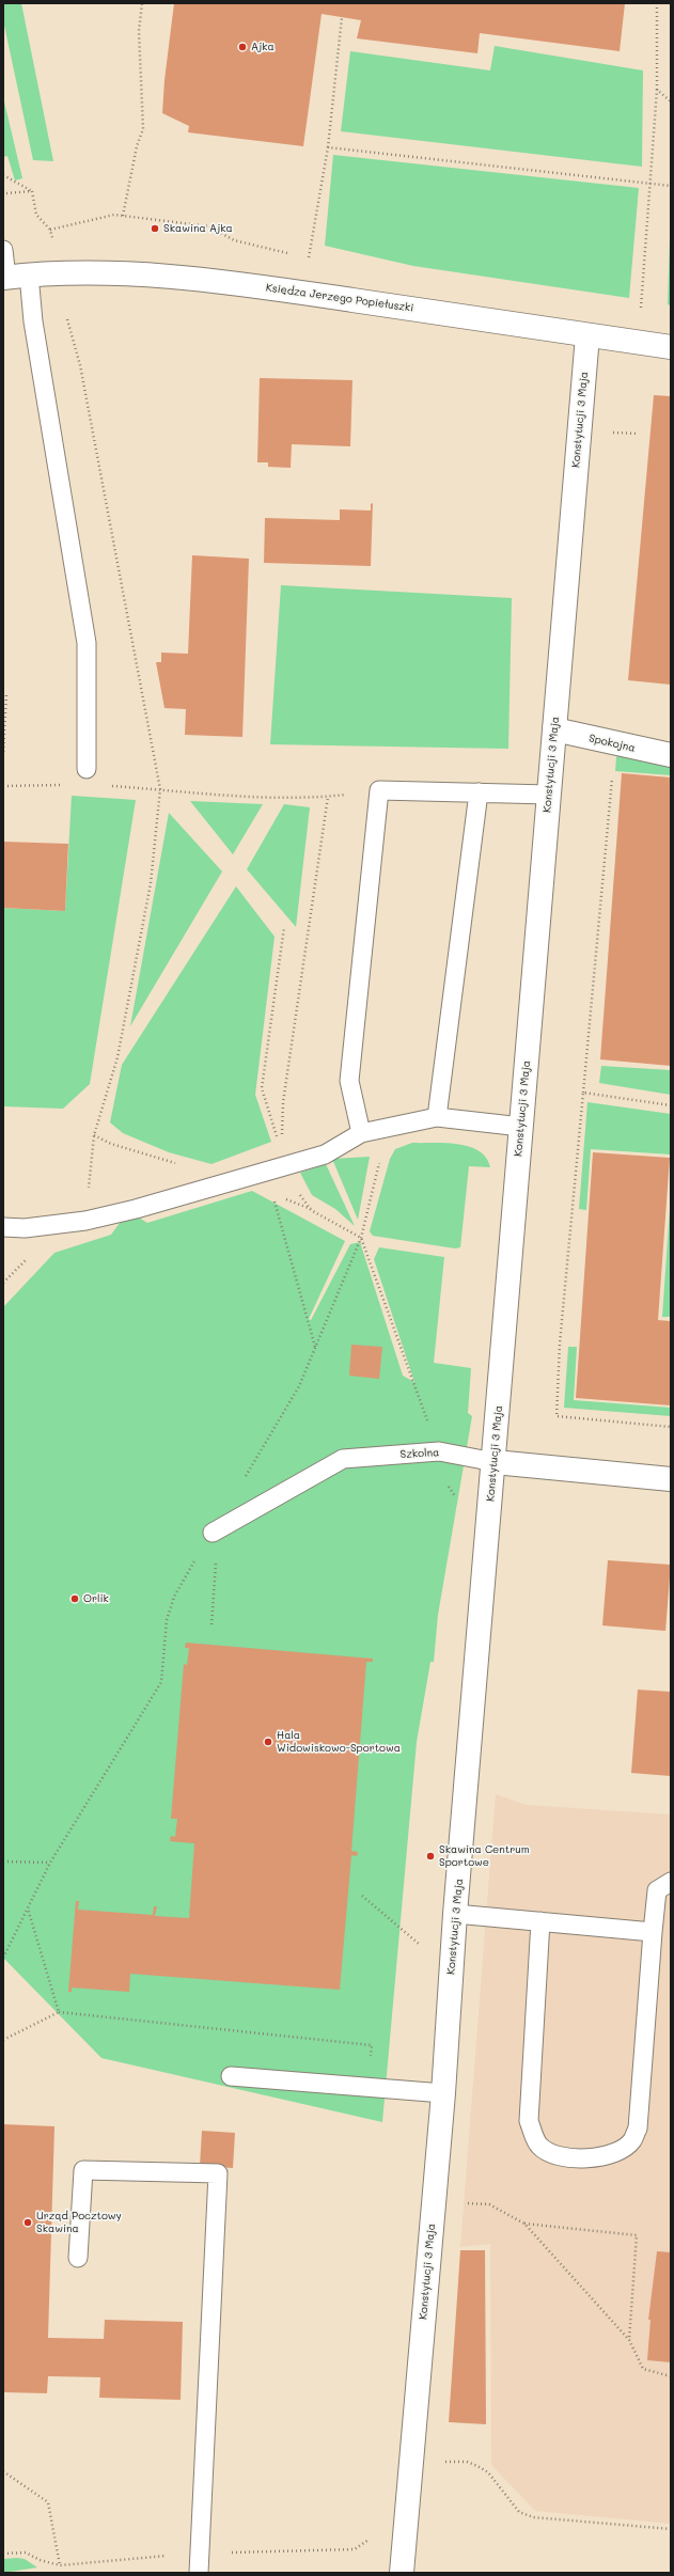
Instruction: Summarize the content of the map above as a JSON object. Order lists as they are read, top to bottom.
{
  "streets": {
    "street": [
      "Księdza Jerzego Popiełuszki",
      "Konstytucji 3 Maja",
      "Spokojna",
      "Szkolna"
    ]
  },
  "crossings": [
    ["Księdza Jerzego Popiełuszki", "Konstytucji 3 Maja"],
    ["Konstytucji 3 Maja", "Spokojna"],
    ["Konstytucji 3 Maja", "Szkolna"]
  ],
  "places": [
    "Ajka",
    "Skawina Ajka",
    "Orlik",
    "Hala Widowiskowo-Sportowa",
    "Skawina Centrum Sportowe",
    "Urząd Pocztowy Skawina"
  ]
}
